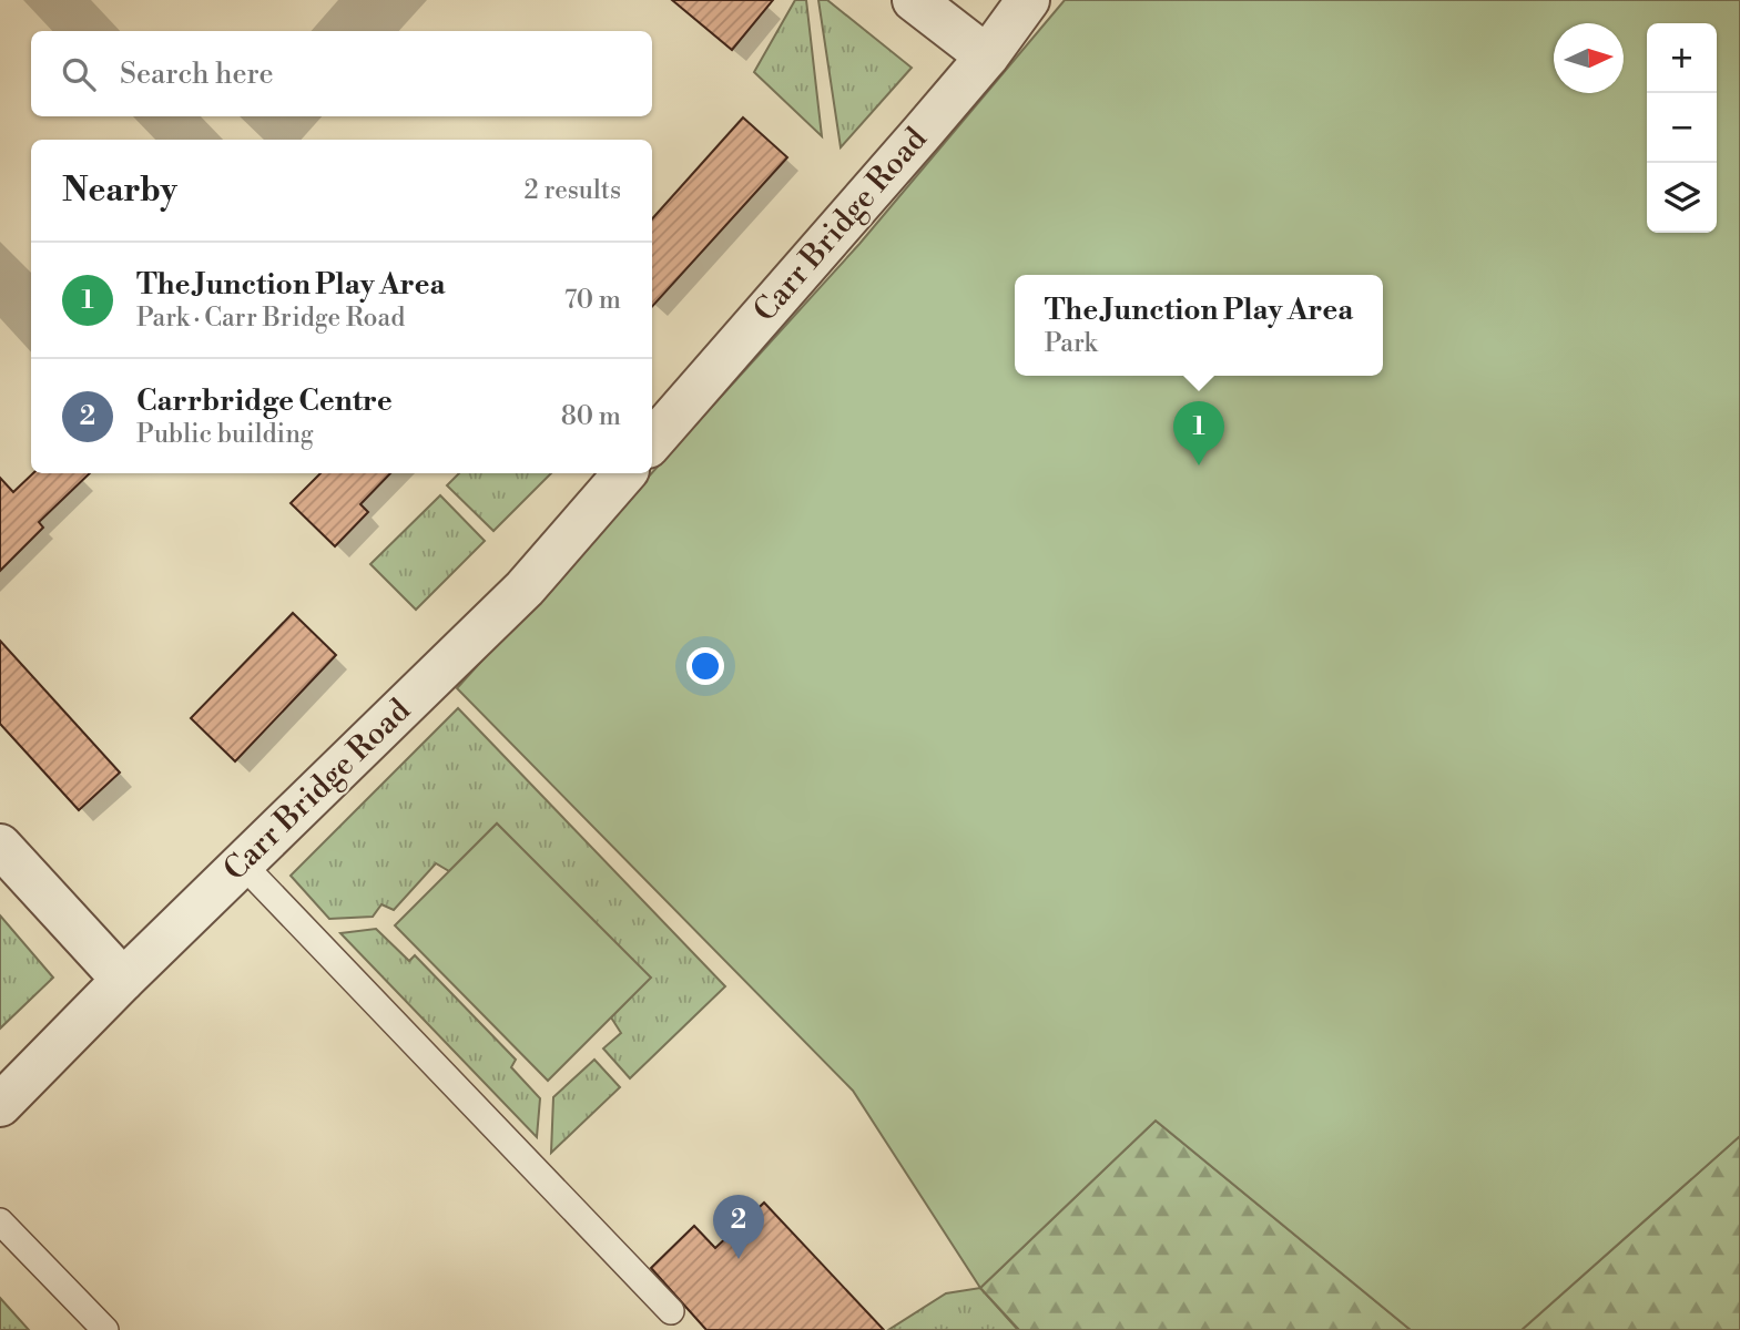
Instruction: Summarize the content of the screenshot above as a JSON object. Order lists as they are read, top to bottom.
{
  "streets": {
    "street": ["Carr Bridge Road"]
  },
  "north": "right",
  "page": {
    "map_buttons": ["+", "−"],
    "search": "Search here",
    "heading": ["Nearby", "2 results"],
    "list": [
      {
        "mark": "1",
        "name": "The Junction Play Area",
        "note": "Park · Carr Bridge Road",
        "value": "70 m"
      },
      {
        "mark": "2",
        "name": "Carrbridge Centre",
        "note": "Public building",
        "value": "80 m"
      }
    ],
    "popup": ["The Junction Play Area", "Park"],
    "pins": ["1", "2"]
  }
}
